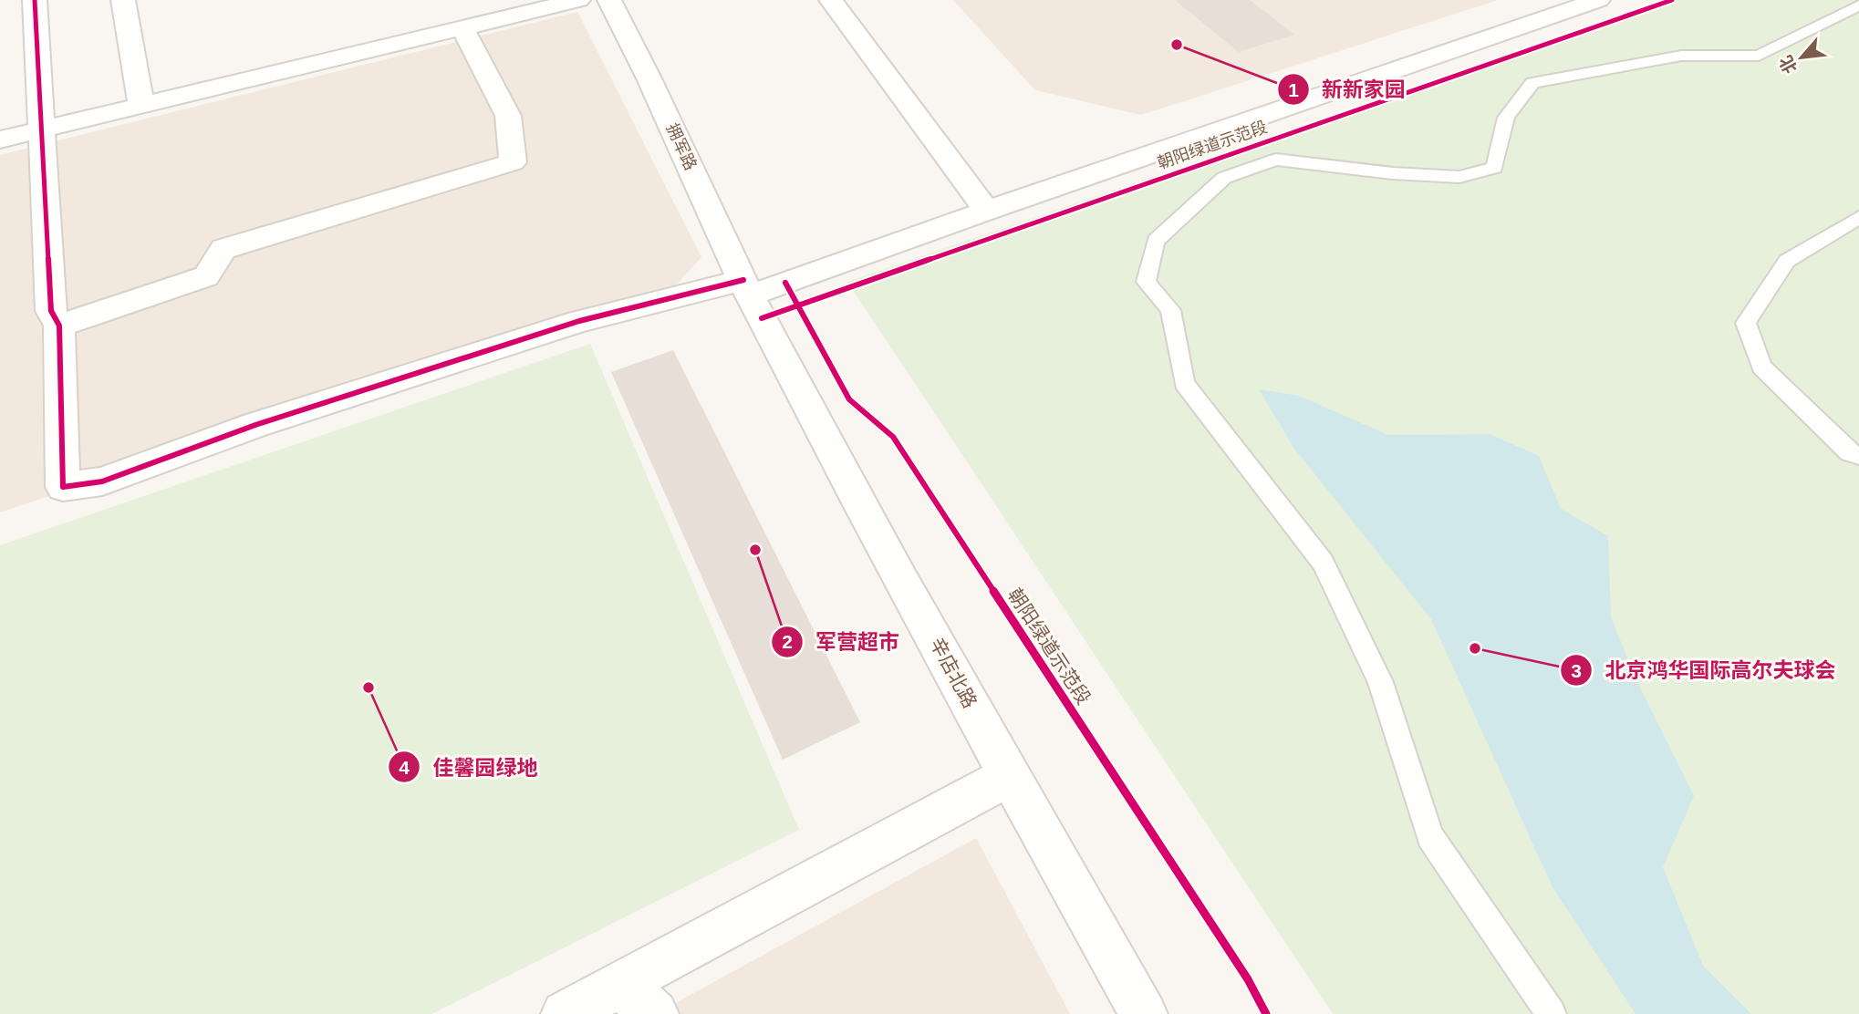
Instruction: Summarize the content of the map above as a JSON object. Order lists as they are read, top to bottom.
{
  "streets": {
    "street": ["拥军路", "辛店北路"],
    "cycle path": ["朝阳绿道示范段"]
  },
  "crossings": [
    ["拥军路", "辛店北路"]
  ],
  "places": [
    "新新家园",
    "军营超市",
    "北京鸿华国际高尔夫球会",
    "佳馨园绿地"
  ],
  "north": "bottom left"
}
